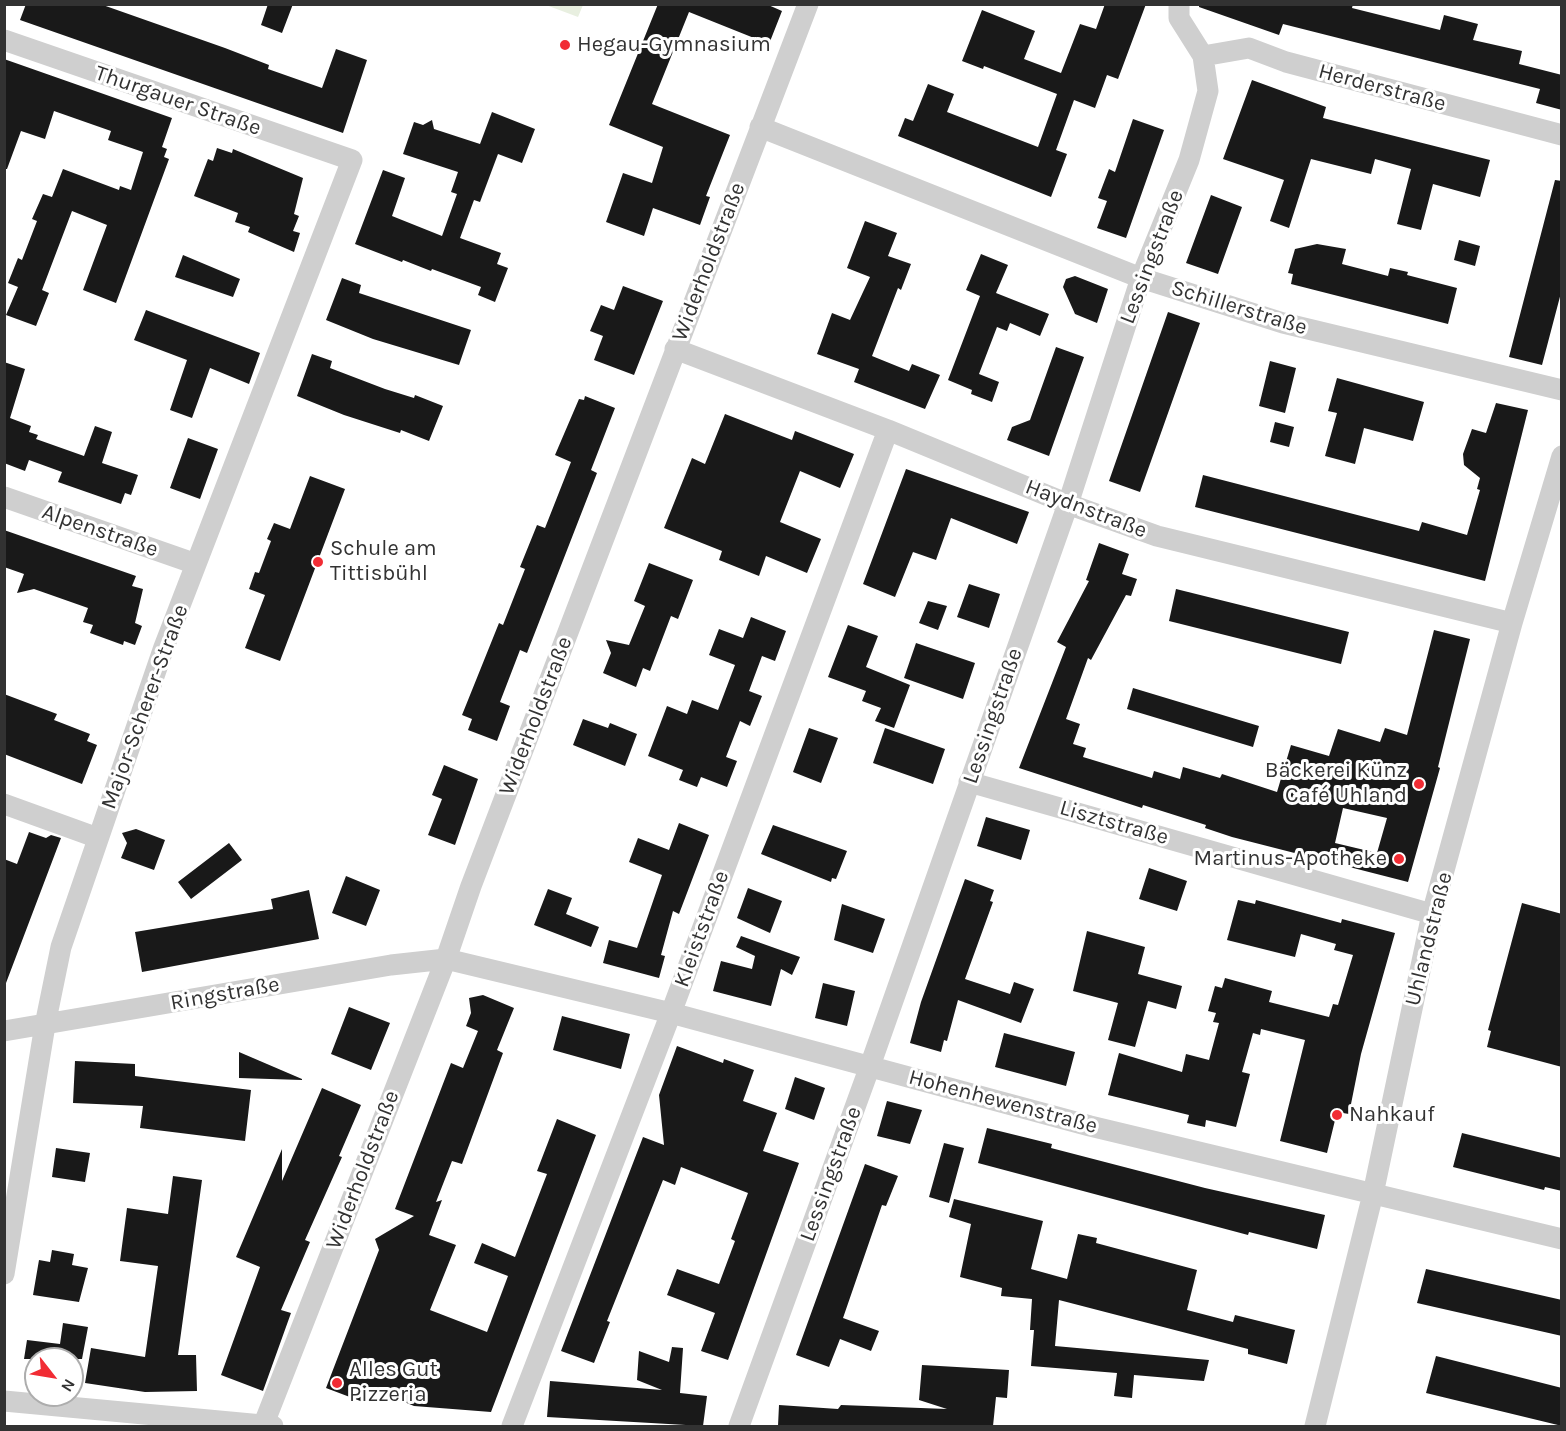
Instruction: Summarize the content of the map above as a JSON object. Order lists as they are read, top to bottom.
{
  "streets": {
    "street": [
      "Herderstraße",
      "Thurgauer Straße",
      "Lessingstraße",
      "Widerholdstraße",
      "Schillerstraße",
      "Haydnstraße",
      "Alpenstraße",
      "Major-Scherer-Straße",
      "Lisztstraße",
      "Kleiststraße",
      "Uhlandstraße",
      "Ringstraße",
      "Hohenhewenstraße"
    ]
  },
  "crossings": [
    ["Herderstraße", "Lessingstraße"],
    ["Thurgauer Straße", "Major-Scherer-Straße"],
    ["Lessingstraße", "Schillerstraße"],
    ["Lessingstraße", "Haydnstraße"],
    ["Lessingstraße", "Lisztstraße"],
    ["Lessingstraße", "Hohenhewenstraße"],
    ["Widerholdstraße", "Schillerstraße"],
    ["Widerholdstraße", "Haydnstraße"],
    ["Widerholdstraße", "Ringstraße"],
    ["Widerholdstraße", "Hohenhewenstraße"],
    ["Haydnstraße", "Kleiststraße"],
    ["Haydnstraße", "Uhlandstraße"],
    ["Alpenstraße", "Major-Scherer-Straße"],
    ["Major-Scherer-Straße", "Ringstraße"],
    ["Lisztstraße", "Uhlandstraße"],
    ["Kleiststraße", "Hohenhewenstraße"],
    ["Uhlandstraße", "Hohenhewenstraße"],
    ["Ringstraße", "Hohenhewenstraße"]
  ],
  "places": [
    "Hegau-Gymnasium",
    "Schule am Tittisbühl",
    "Bäckerei Künz Café Uhland",
    "Martinus-Apotheke",
    "Nahkauf",
    "Alles Gut Pizzeria"
  ],
  "north": "bottom right"
}
